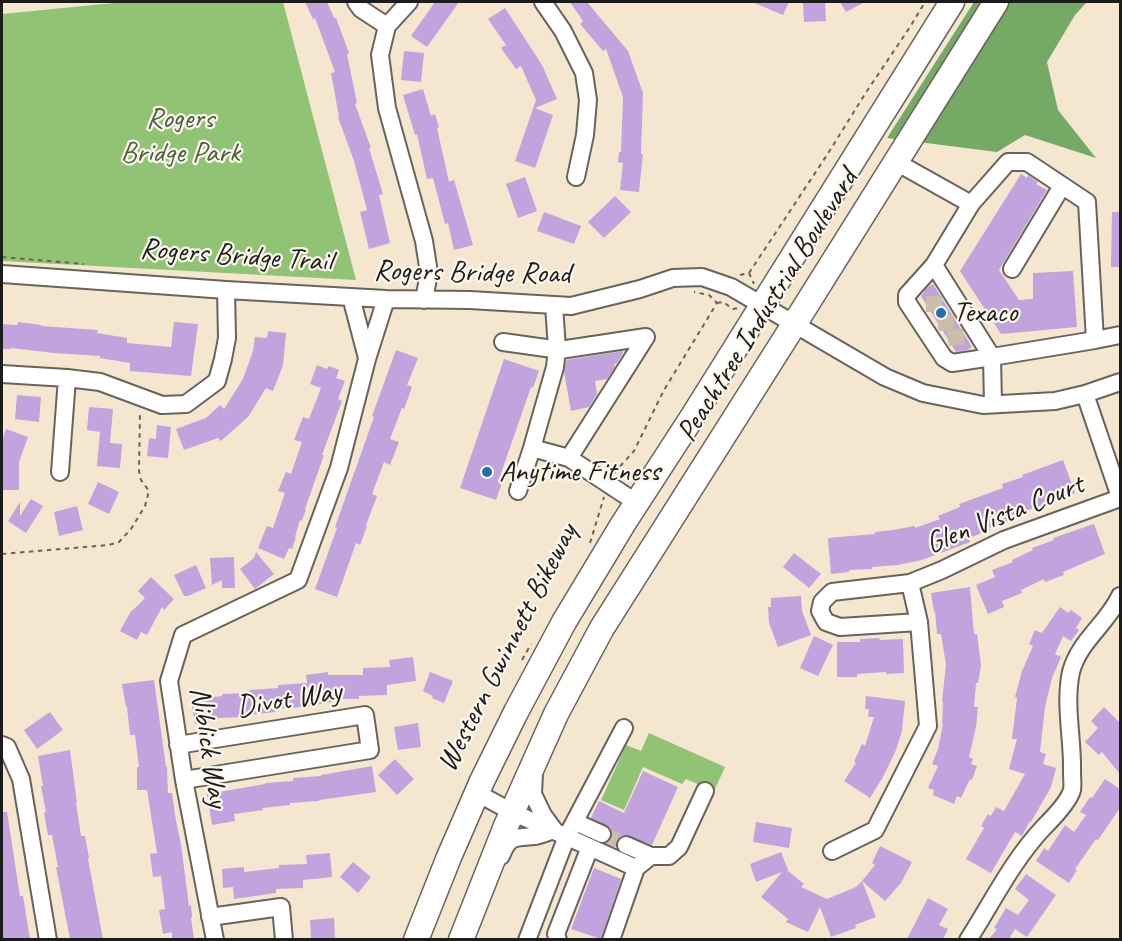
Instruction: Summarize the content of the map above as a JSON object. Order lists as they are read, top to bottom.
{
  "streets": {
    "highway": ["Peachtree Industrial Boulevard"],
    "street": [
      "Rogers Bridge Road",
      "Glen Vista Court",
      "Divot Way",
      "Niblick Way"
    ],
    "path": ["Western Gwinnett Bikeway"]
  },
  "crossings": [
    ["Rogers Bridge Road", "Peachtree Industrial Boulevard"],
    ["Rogers Bridge Road", "Niblick Way"],
    ["Divot Way", "Niblick Way"]
  ],
  "parks": ["Rogers Bridge Park"],
  "places": ["Texaco", "Anytime Fitness"]
}
